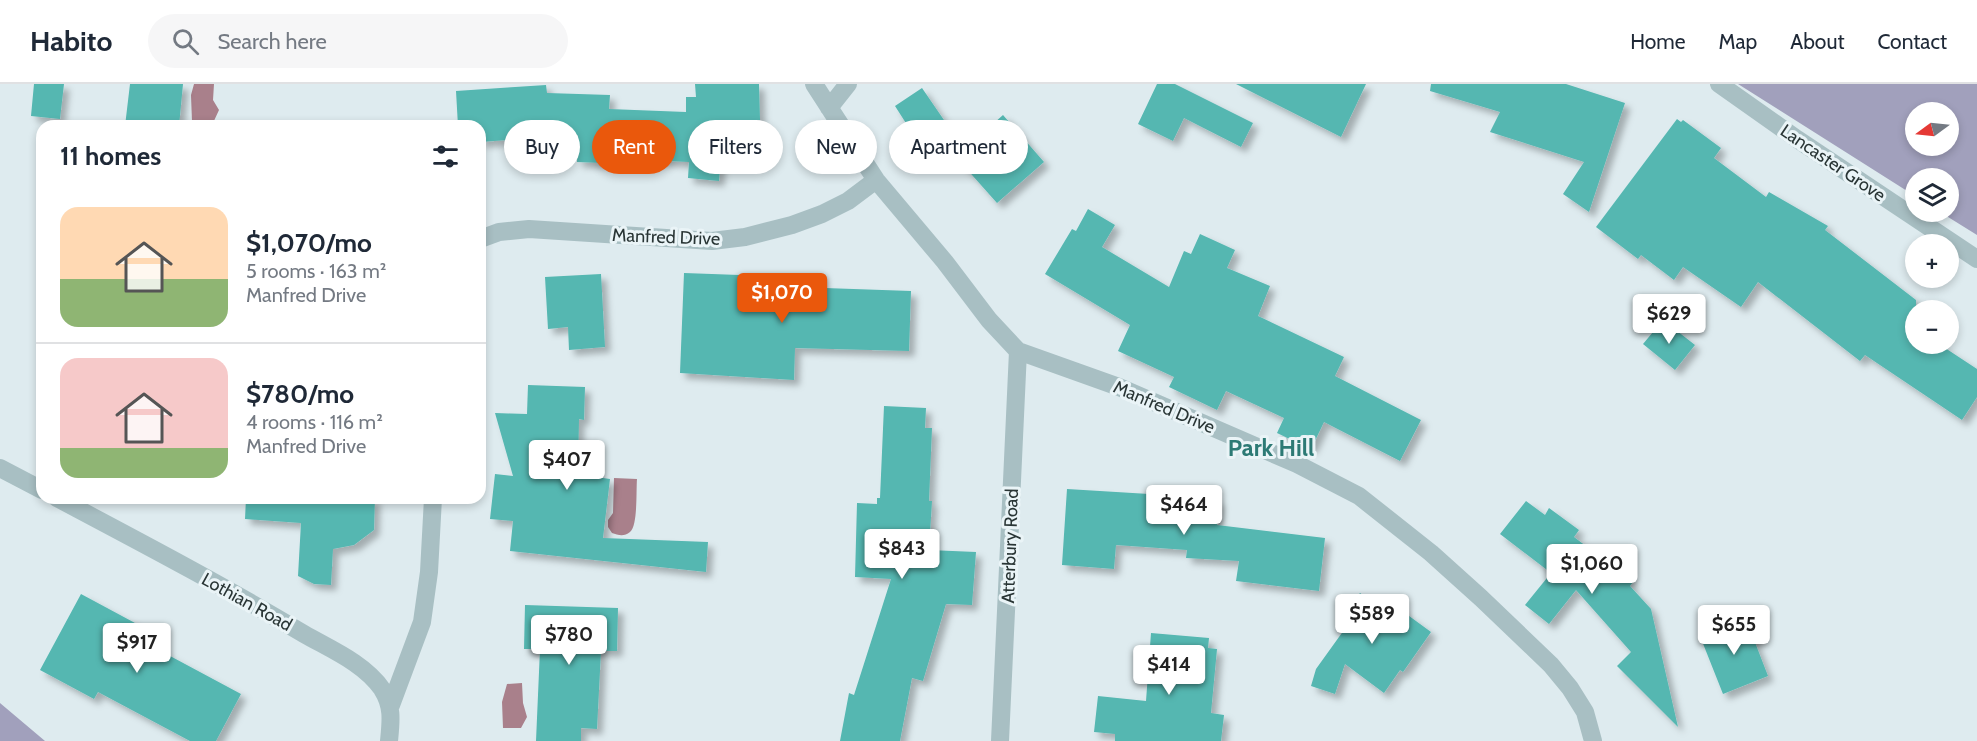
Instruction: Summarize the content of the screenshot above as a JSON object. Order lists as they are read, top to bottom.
{
  "streets": {
    "street": [
      "Lancaster Grove",
      "Manfred Drive",
      "Atterbury Road",
      "Lothian Road"
    ]
  },
  "crossings": [
    ["Manfred Drive", "Atterbury Road"]
  ],
  "districts": ["Park Hill"],
  "north": "left",
  "page": {
    "header": "Habito",
    "search": "Search here",
    "nav": [
      "Home",
      "Map",
      "About",
      "Contact"
    ],
    "map_buttons": ["+", "−"],
    "chip": [
      "Buy",
      "Rent",
      "Filters",
      "New",
      "Apartment"
    ],
    "heading": "11 homes",
    "list": [
      {
        "name": "$1,070/mo",
        "note": "5 rooms · 163 m² · Manfred Drive"
      },
      {
        "name": "$780/mo",
        "note": "4 rooms · 116 m² · Manfred Drive"
      }
    ],
    "price": [
      "$1,070",
      "$629",
      "$407",
      "$464",
      "$843",
      "$1,060",
      "$589",
      "$655",
      "$780",
      "$917",
      "$414"
    ]
  }
}
